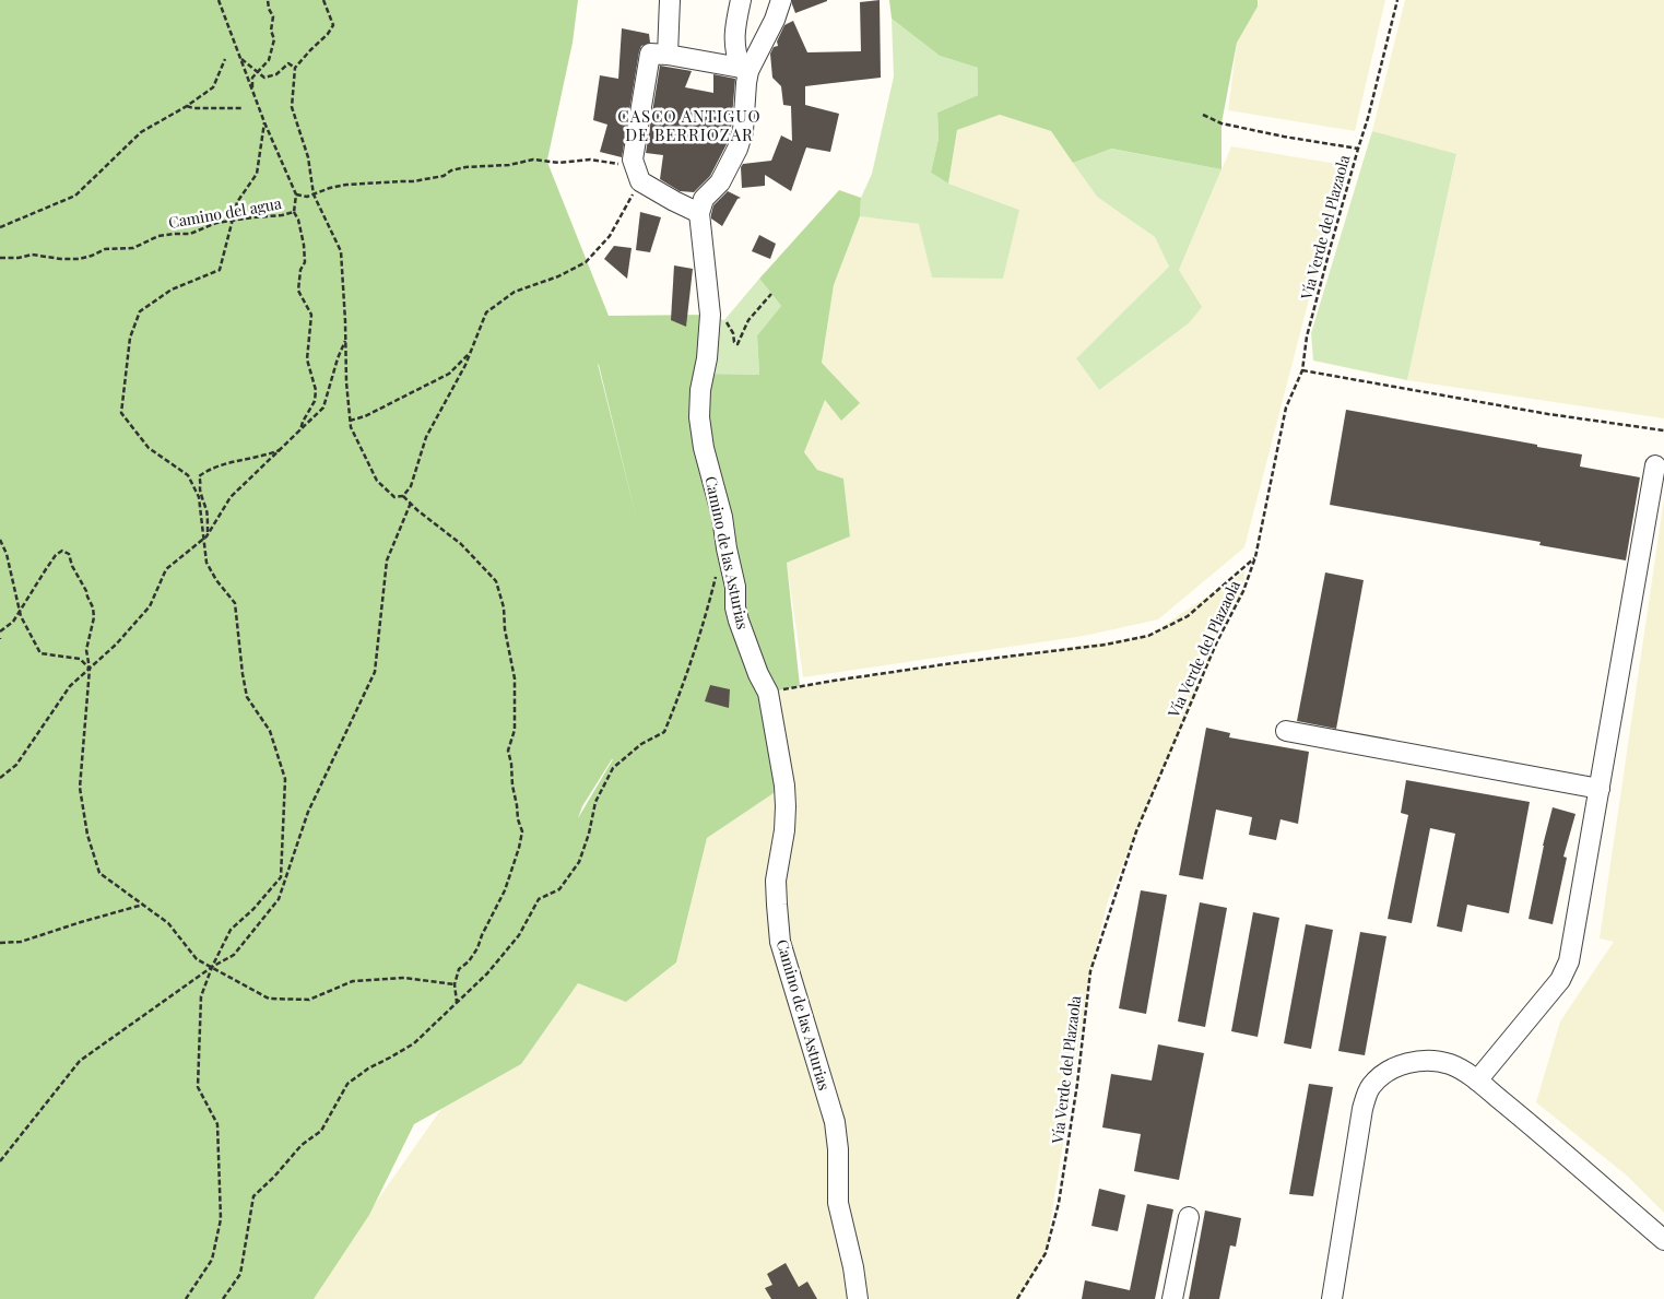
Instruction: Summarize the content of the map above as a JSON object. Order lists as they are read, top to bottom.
{
  "streets": {
    "street": ["Camino de las Asturias"],
    "path": ["Camino del agua", "Vía Verde del Plazaola"]
  },
  "districts": ["CASCO ANTIGUO DE BERRIOZAR"]
}
